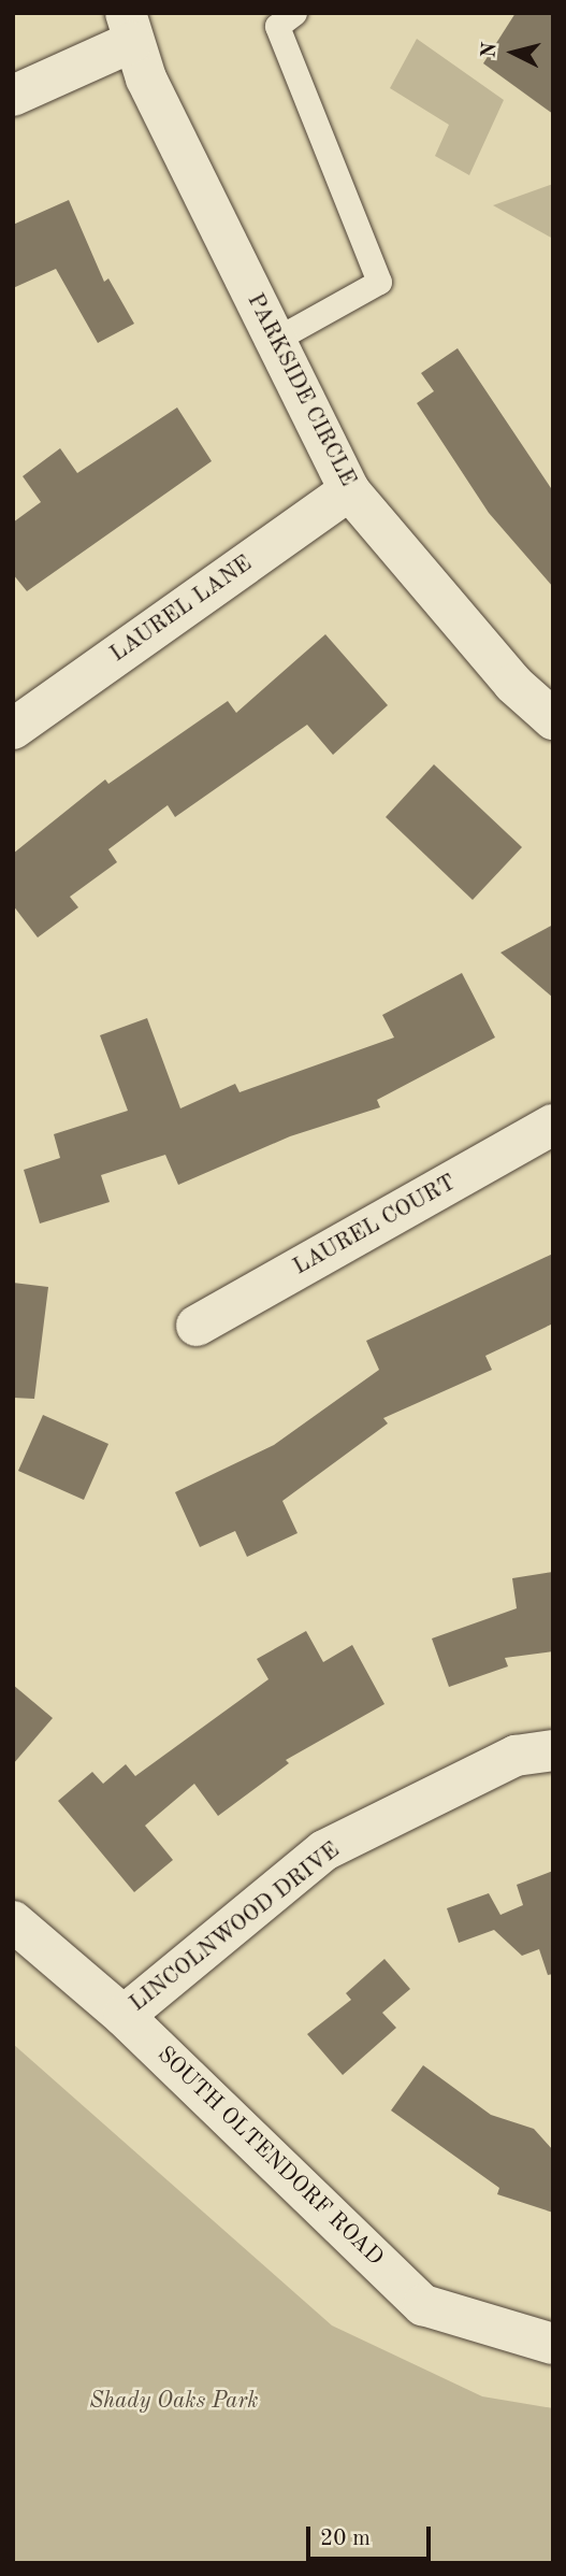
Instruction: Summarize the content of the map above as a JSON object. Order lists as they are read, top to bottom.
{
  "streets": {
    "street": [
      "PARKSIDE CIRCLE",
      "LAUREL LANE",
      "LAUREL COURT",
      "LINCOLNWOOD DRIVE",
      "SOUTH OLTENDORF ROAD"
    ]
  },
  "crossings": [
    ["PARKSIDE CIRCLE", "LAUREL LANE"],
    ["LINCOLNWOOD DRIVE", "SOUTH OLTENDORF ROAD"]
  ],
  "parks": ["Shady Oaks Park"],
  "scale_bar": "20 m",
  "north": "left"
}
